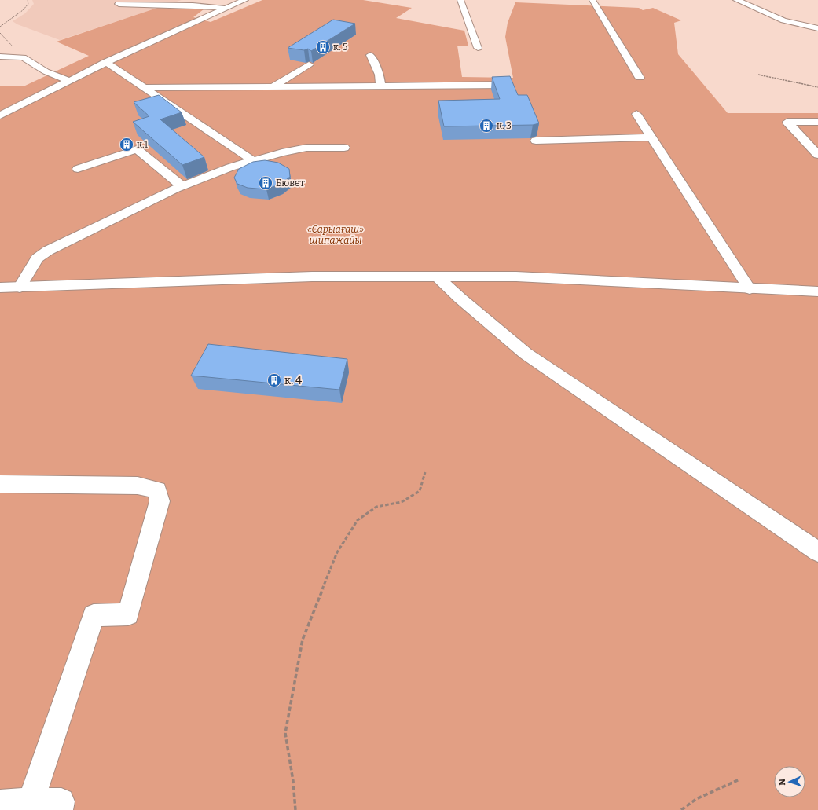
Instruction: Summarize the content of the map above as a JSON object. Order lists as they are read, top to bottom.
{
  "parks": ["«Сарыағаш» шипажайы"],
  "places": {
    "building": [
      "к. 5",
      "к. 3",
      "к.1",
      "Бювет",
      "к. 4"
    ]
  },
  "north": "left"
}
